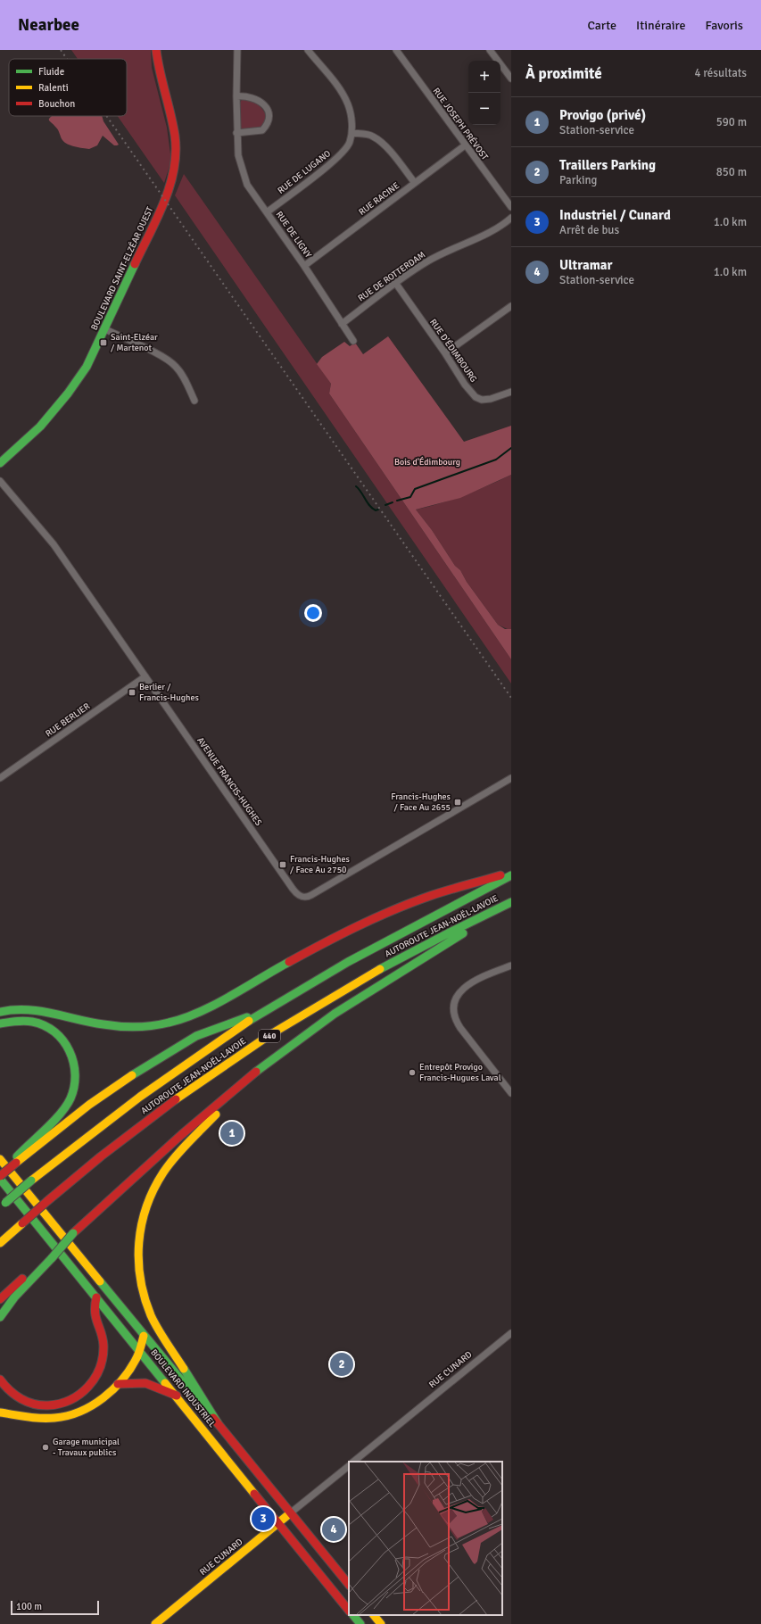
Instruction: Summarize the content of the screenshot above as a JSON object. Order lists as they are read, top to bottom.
{
  "streets": {
    "main road": [
      "BOULEVARD SAINT-ELZÉAR OUEST",
      "AUTOROUTE JEAN-NOËL-LAVOIE",
      "440",
      "RUE CUNARD",
      "BOULEVARD INDUSTRIEL"
    ],
    "street": [
      "RUE JOSEPH PRÉVOST",
      "RUE DE LUGANO",
      "RUE RACINE",
      "RUE DE LIGNY",
      "RUE DE ROTTERDAM",
      "RUE D'ÉDIMBOURG",
      "RUE BERLIER",
      "AVENUE FRANCIS-HUGHES"
    ]
  },
  "crossings": [
    ["RUE JOSEPH PRÉVOST", "RUE RACINE"],
    ["RUE DE LUGANO", "RUE DE LIGNY"],
    ["RUE RACINE", "RUE DE LIGNY"],
    ["RUE DE LIGNY", "RUE DE ROTTERDAM"],
    ["RUE DE ROTTERDAM", "RUE D'ÉDIMBOURG"],
    ["RUE BERLIER", "AVENUE FRANCIS-HUGHES"],
    ["RUE CUNARD", "BOULEVARD INDUSTRIEL"]
  ],
  "parks": ["Bois d'Édimbourg"],
  "places": {
    "transit": [
      "Saint-Elzéar / Martenot",
      "Berlier / Francis-Hughes",
      "Francis-Hughes / Face Au 2655",
      "Francis-Hughes / Face Au 2750"
    ],
    "other": ["Entrepôt Provigo Francis-Hugues Laval", "Garage municipal - Travaux publics"]
  },
  "legend": ["Fluide", "Ralenti", "Bouchon"],
  "scale_bar": "100 m",
  "page": {
    "header": "Nearbee",
    "nav": ["Carte", "Itinéraire", "Favoris"],
    "heading": ["À proximité", "4 résultats"],
    "map_buttons": ["+", "−"],
    "list": [
      {
        "mark": "1",
        "name": "Provigo (privé)",
        "note": "Station-service",
        "value": "590 m"
      },
      {
        "mark": "2",
        "name": "Traillers Parking",
        "note": "Parking",
        "value": "850 m"
      },
      {
        "mark": "3",
        "name": "Industriel / Cunard",
        "note": "Arrêt de bus",
        "value": "1.0 km"
      },
      {
        "mark": "4",
        "name": "Ultramar",
        "note": "Station-service",
        "value": "1.0 km"
      }
    ],
    "pins": [
      "1",
      "2",
      "3",
      "4"
    ],
    "scale": "100 m"
  }
}
